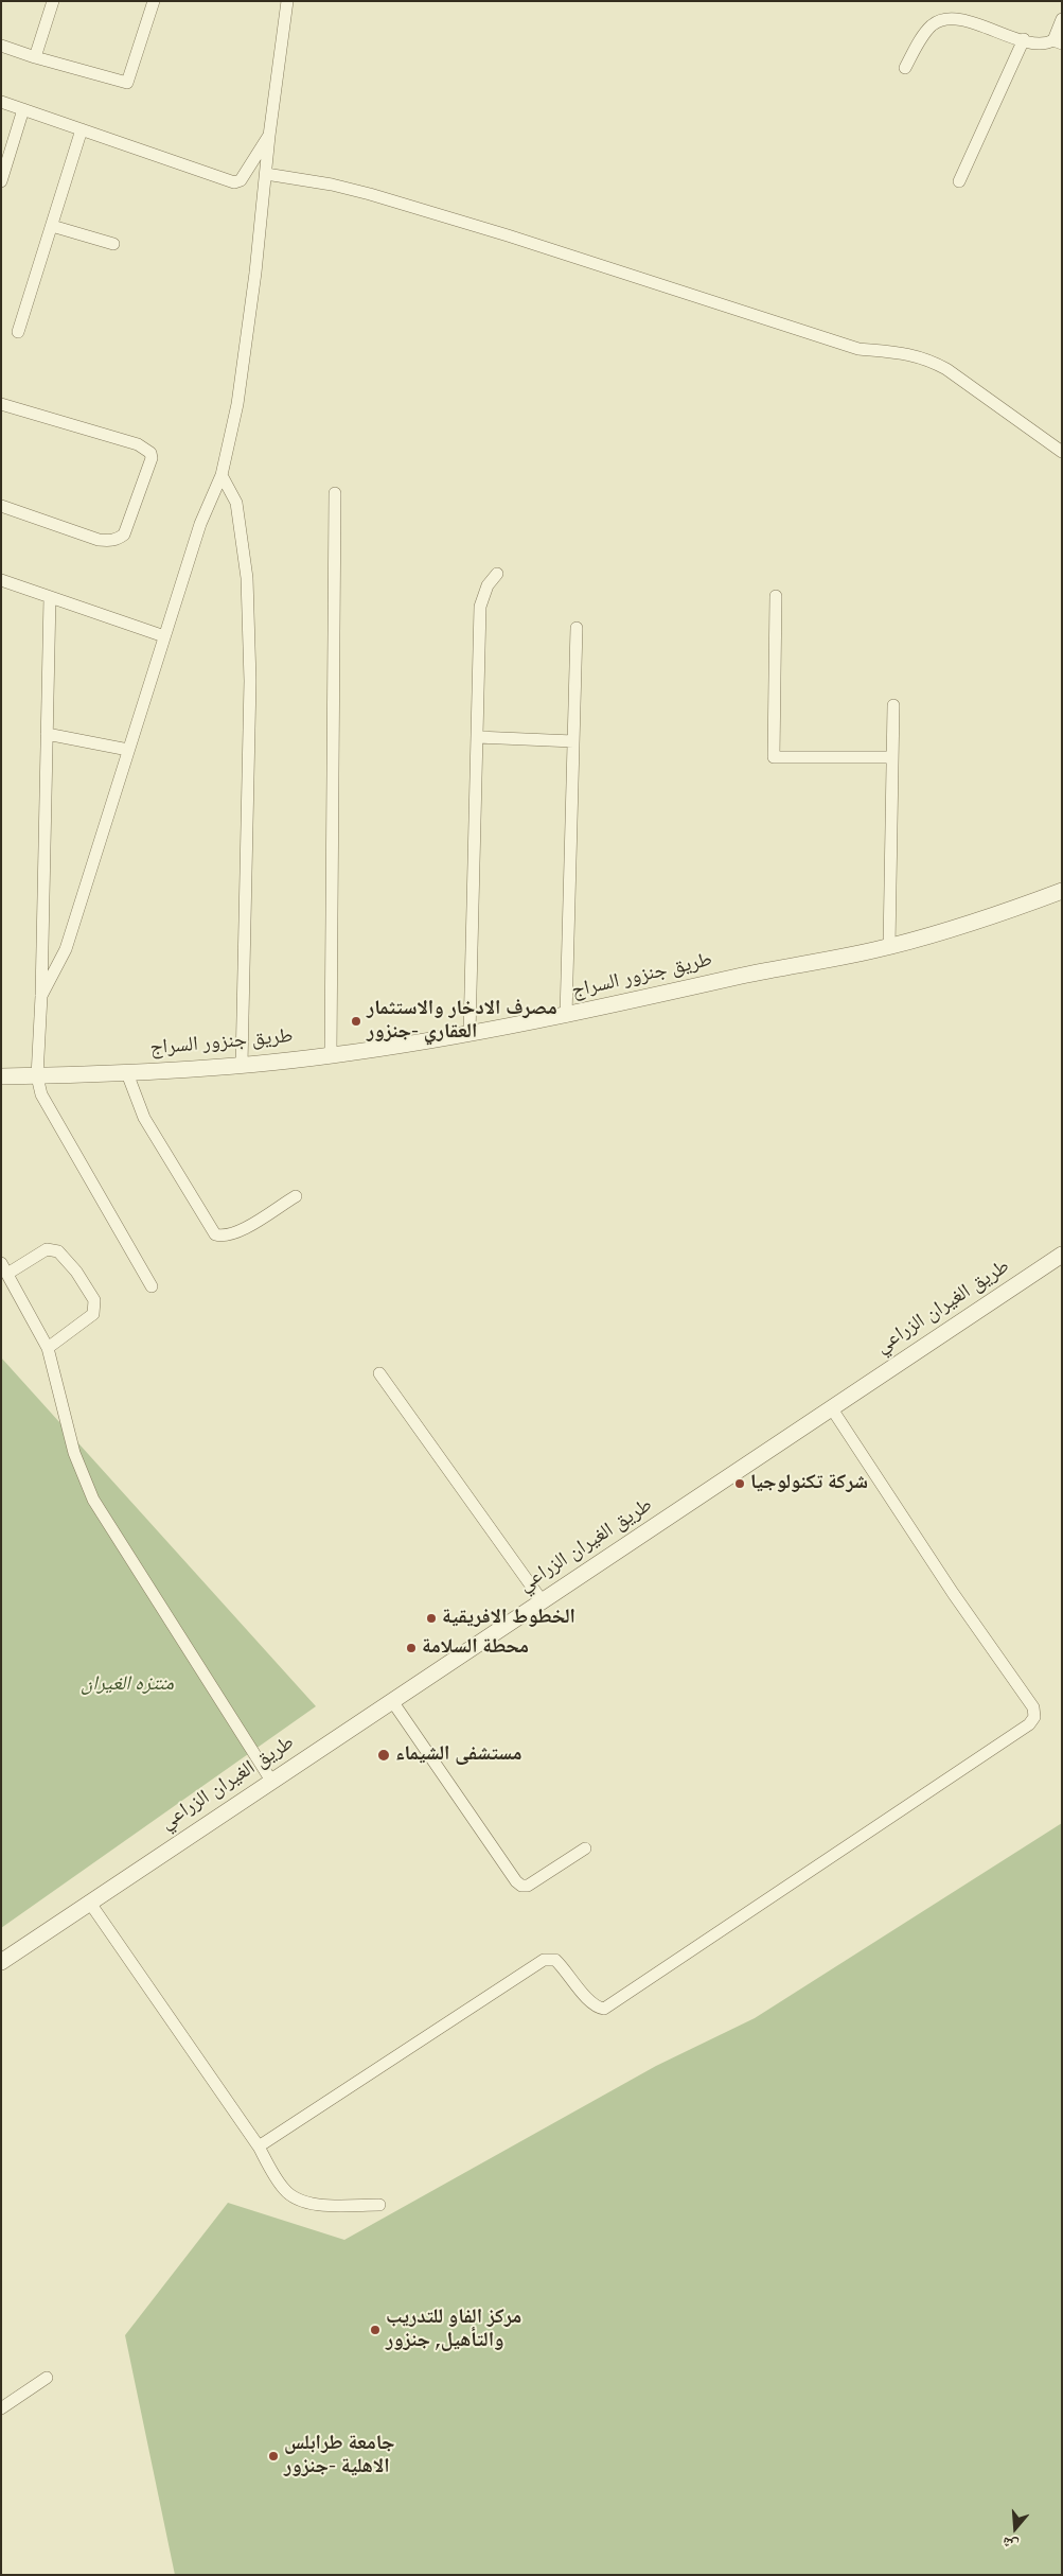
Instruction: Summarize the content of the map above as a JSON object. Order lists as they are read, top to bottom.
{
  "streets": {
    "street": ["طريق جنزور السراج", "طريق الغيران الزراعي"]
  },
  "parks": ["منتزه الغيران"],
  "places": [
    "مصرف الادخار والاستثمار العقاري -جنزور",
    "شركة تكنولوجيا",
    "الخطوط الافريقية",
    "محطة السلامة",
    "مستشفى الشيماء",
    "مركز الفاو للتدريب والتأهيل, جنزور",
    "جامعة طرابلس الاهلية -جنزور"
  ],
  "north": "bottom"
}
